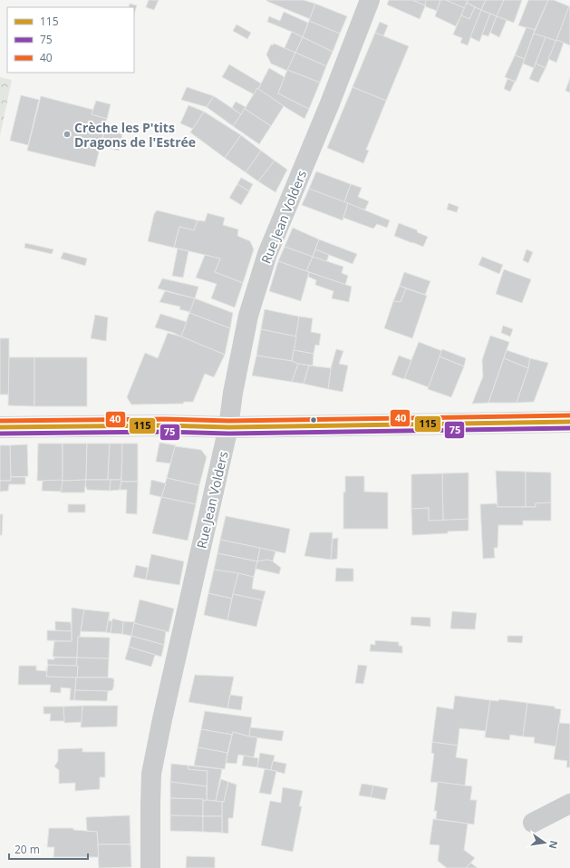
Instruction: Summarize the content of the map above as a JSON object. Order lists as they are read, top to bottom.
{
  "streets": {
    "street": ["Rue Jean Volders"]
  },
  "places": ["Crèche les P'tits Dragons de l'Estrée"],
  "lines": ["transit line 40", "transit line 115", "transit line 75"],
  "legend": ["115", "75", "40"],
  "scale_bar": "20 m",
  "north": "right"
}
